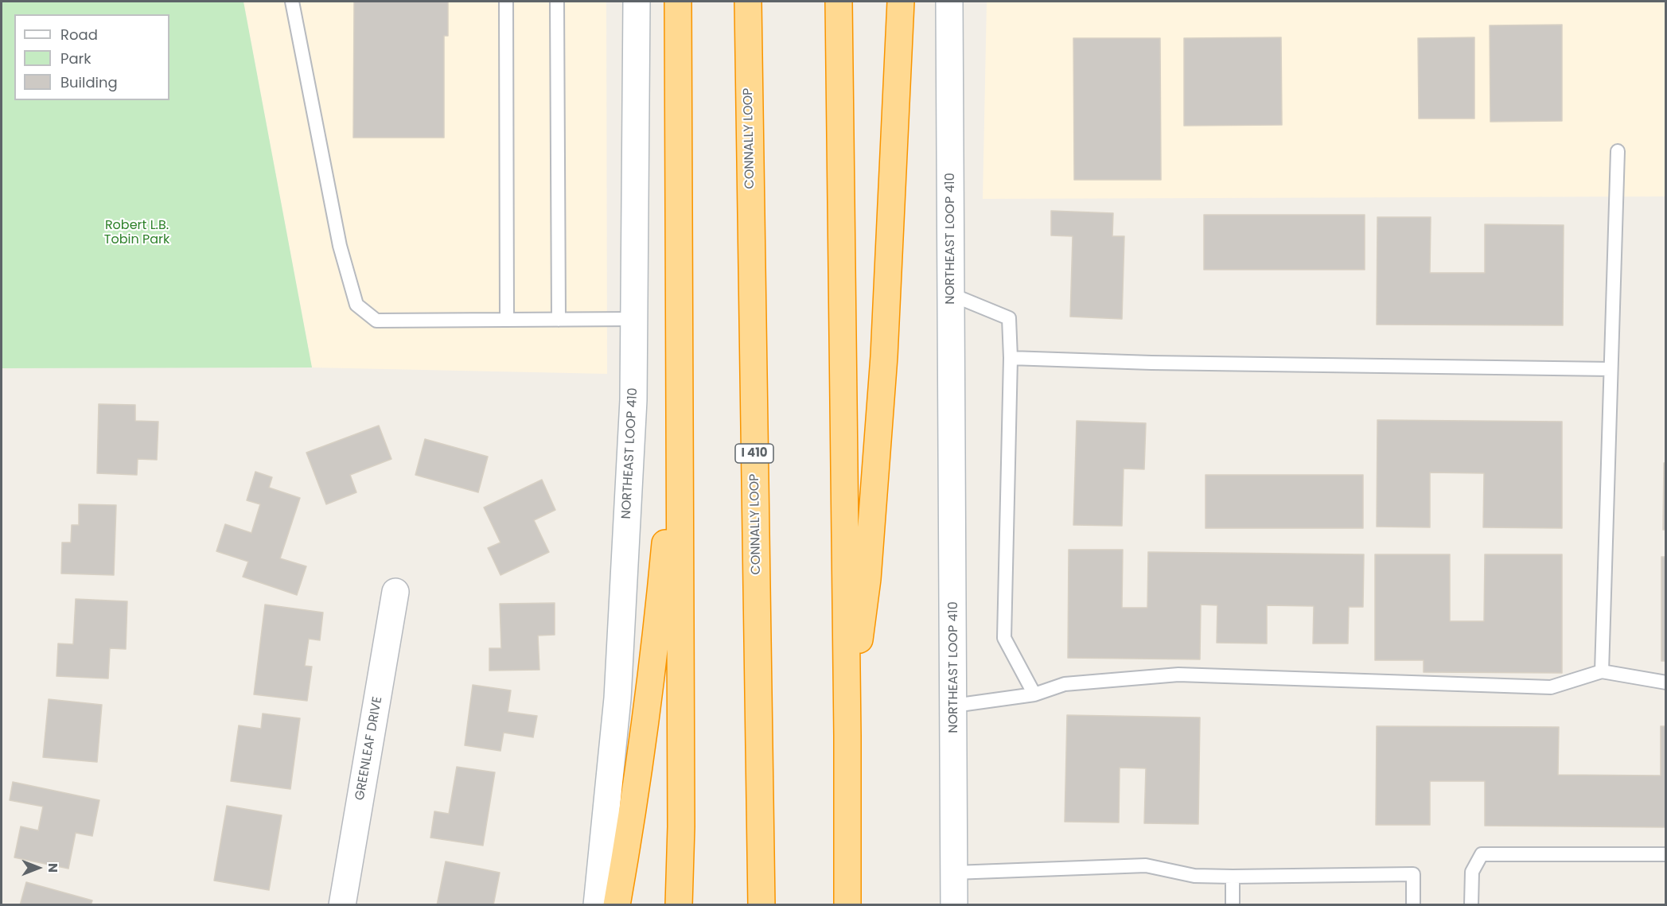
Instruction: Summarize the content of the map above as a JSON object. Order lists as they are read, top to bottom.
{
  "streets": {
    "highway": ["CONNALLY LOOP", "I 410"],
    "main road": ["NORTHEAST LOOP 410", "GREENLEAF DRIVE"]
  },
  "parks": ["Robert L.B. Tobin Park"],
  "legend": ["Road", "Park", "Building"],
  "north": "right"
}
